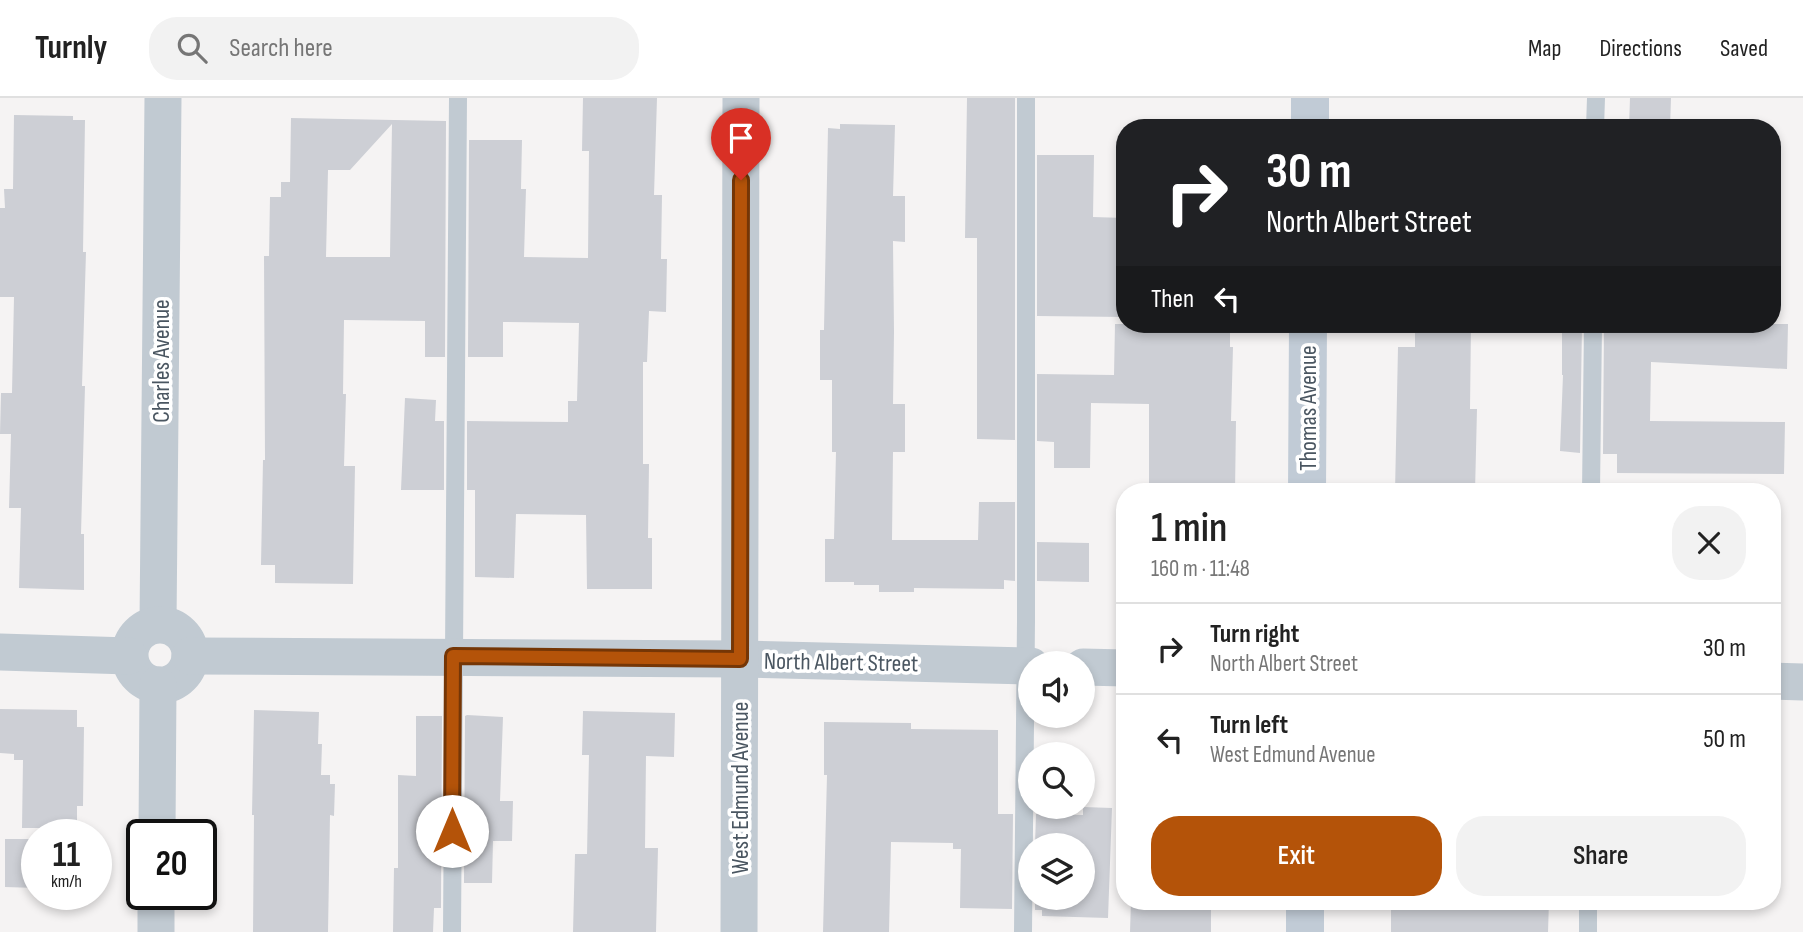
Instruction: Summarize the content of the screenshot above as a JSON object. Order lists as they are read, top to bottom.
{
  "streets": {
    "street": [
      "Charles Avenue",
      "Thomas Avenue",
      "North Albert Street",
      "West Edmund Avenue"
    ]
  },
  "crossings": [
    ["Charles Avenue", "North Albert Street"],
    ["North Albert Street", "West Edmund Avenue"]
  ],
  "page": {
    "header": "Turnly",
    "search": "Search here",
    "nav": ["Map", "Directions", "Saved"],
    "turn": ["30 m", "North Albert Street"],
    "then": "Then",
    "heading": ["1 min", "160 m · 11:48"],
    "list": [
      {
        "name": "Turn right",
        "note": "North Albert Street",
        "value": "30 m"
      },
      {
        "name": "Turn left",
        "note": "West Edmund Avenue",
        "value": "50 m"
      }
    ],
    "buttons": ["Exit", "Share"],
    "speed": "11 km/h",
    "limit": "20"
  }
}
